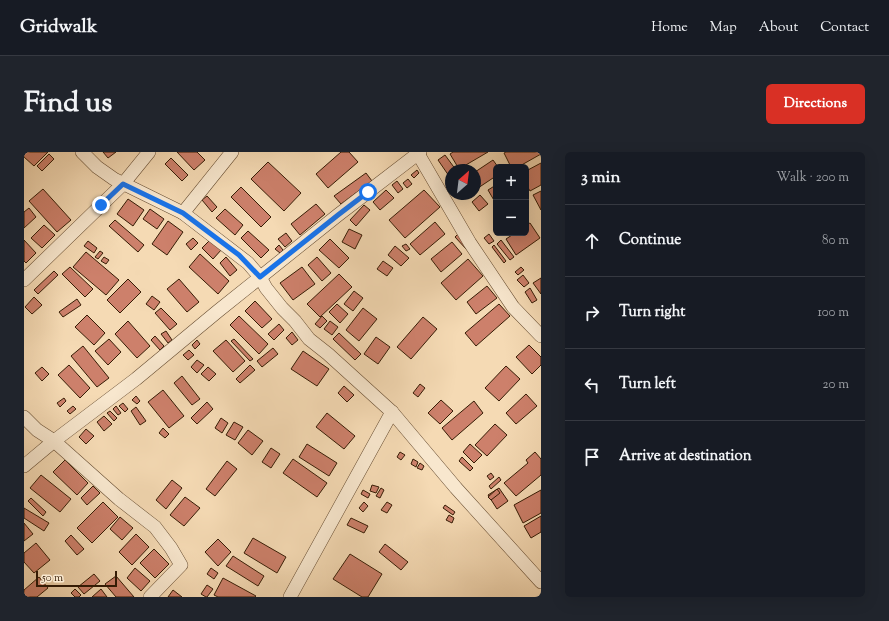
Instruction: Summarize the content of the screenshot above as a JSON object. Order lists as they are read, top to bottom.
{
  "scale_bar": "50 m",
  "north": "top right",
  "page": {
    "header": "Gridwalk",
    "nav": [
      "Home",
      "Map",
      "About",
      "Contact"
    ],
    "title": "Find us",
    "buttons": "Directions",
    "heading": ["3 min", "Walk · 200 m"],
    "map_buttons": ["+", "−"],
    "list": [
      ["Continue", "80 m"],
      ["Turn right", "100 m"],
      ["Turn left", "20 m"],
      "Arrive at destination"
    ],
    "scale": "50 m"
  }
}
